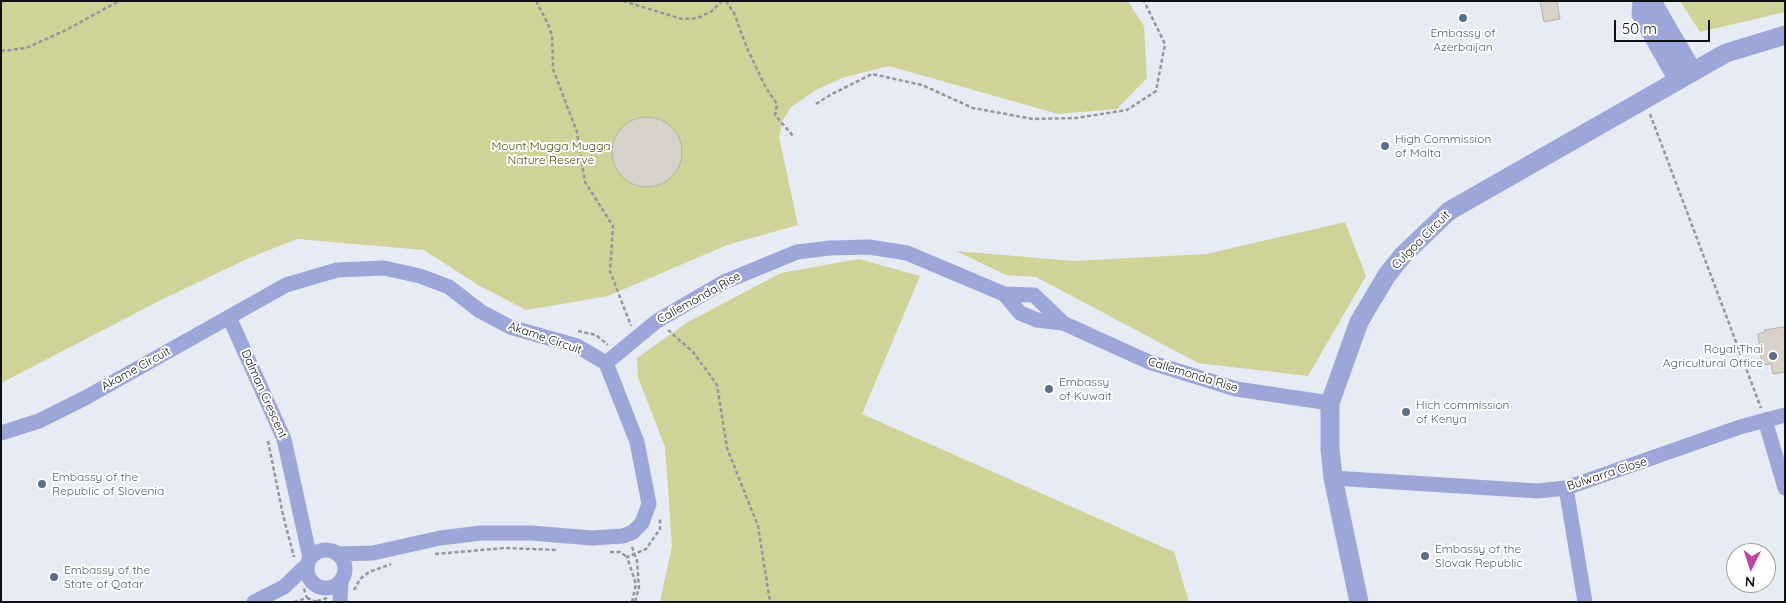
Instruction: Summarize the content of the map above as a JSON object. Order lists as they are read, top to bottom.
{
  "streets": {
    "street": [
      "Culgoa Circuit",
      "Callemonda Rise",
      "Akame Circuit",
      "Dalman Crescent",
      "Bulwarra Close"
    ]
  },
  "crossings": [
    ["Culgoa Circuit", "Callemonda Rise"],
    ["Culgoa Circuit", "Bulwarra Close"],
    ["Callemonda Rise", "Akame Circuit"],
    ["Akame Circuit", "Dalman Crescent"]
  ],
  "parks": ["Mount Mugga Mugga Nature Reserve"],
  "places": [
    "Embassy of Azerbaijan",
    "High Commission of Malta",
    "Royal Thai Agricultural Office",
    "Embassy of Kuwait",
    "Hich commission of Kenya",
    "Embassy of the Republic of Slovenia",
    "Embassy of the Slovak Republic",
    "Embassy of the State of Qatar"
  ],
  "scale_bar": "50 m",
  "north": "bottom"
}
